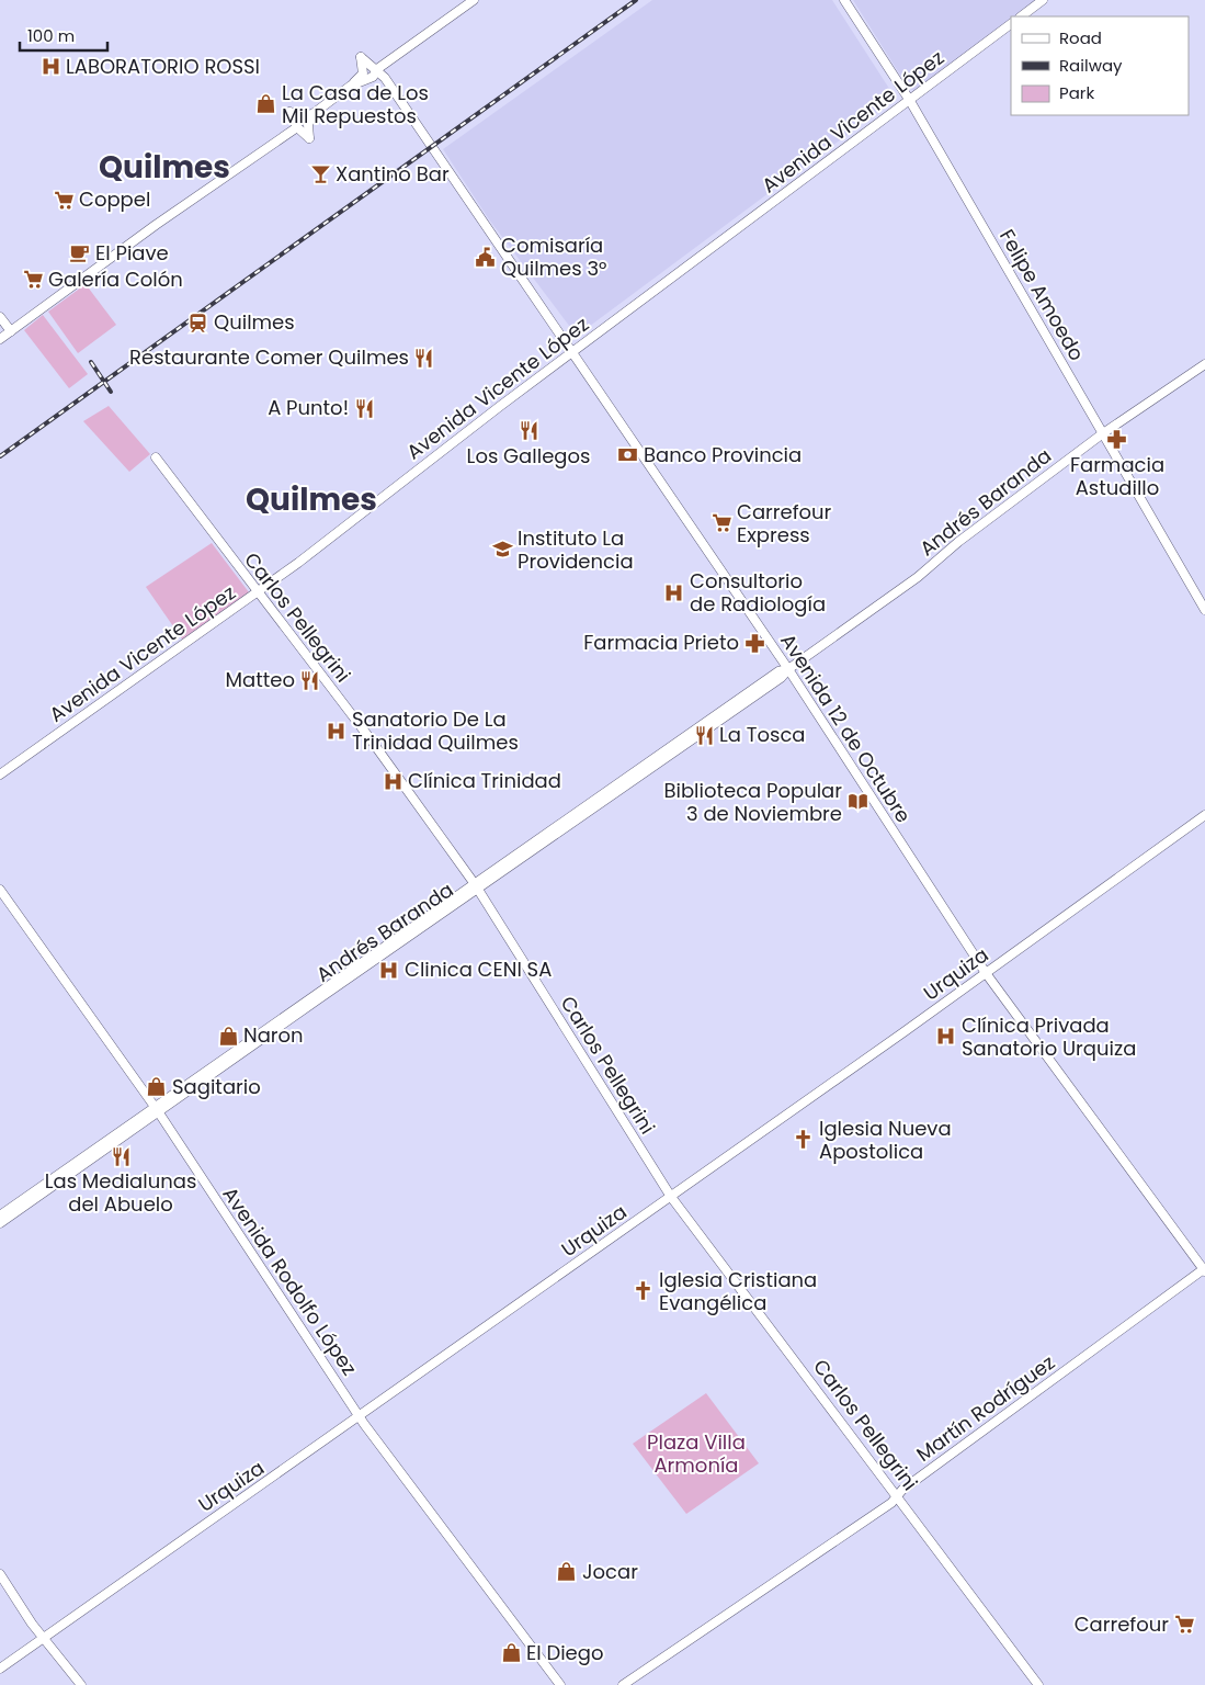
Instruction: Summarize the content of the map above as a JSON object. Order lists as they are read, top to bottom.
{
  "streets": {
    "main road": [
      "Avenida Vicente López",
      "Felipe Amoedo",
      "Andrés Baranda",
      "Carlos Pellegrini",
      "Avenida 12 de Octubre",
      "Urquiza",
      "Avenida Rodolfo López",
      "Martín Rodríguez"
    ]
  },
  "crossings": [
    ["Avenida Vicente López", "Felipe Amoedo"],
    ["Avenida Vicente López", "Carlos Pellegrini"],
    ["Avenida Vicente López", "Avenida 12 de Octubre"],
    ["Felipe Amoedo", "Andrés Baranda"],
    ["Andrés Baranda", "Carlos Pellegrini"],
    ["Andrés Baranda", "Avenida 12 de Octubre"],
    ["Andrés Baranda", "Avenida Rodolfo López"],
    ["Carlos Pellegrini", "Urquiza"],
    ["Carlos Pellegrini", "Martín Rodríguez"],
    ["Avenida 12 de Octubre", "Urquiza"],
    ["Avenida 12 de Octubre", "Martín Rodríguez"],
    ["Urquiza", "Avenida Rodolfo López"]
  ],
  "districts": ["Quilmes", "Quilmes"],
  "parks": ["Plaza Villa Armonía"],
  "places": {
    "hospital": [
      "LABORATORIO ROSSI",
      "Consultorio de Radiología",
      "Sanatorio De La Trinidad Quilmes",
      "Clínica Trinidad",
      "Clinica CENI SA",
      "Clínica Privada Sanatorio Urquiza"
    ],
    "shop": [
      "La Casa de Los Mil Repuestos",
      "Naron",
      "Sagitario",
      "Jocar",
      "El Diego"
    ],
    "bar": ["Xantino Bar"],
    "supermarket": [
      "Coppel",
      "Galería Colón",
      "Carrefour Express",
      "Carrefour"
    ],
    "cafe": ["El Piave"],
    "public building": ["Comisaría Quilmes 3°"],
    "station": ["Quilmes"],
    "restaurant": [
      "Restaurante Comer Quilmes",
      "A Punto!",
      "Los Gallegos",
      "Matteo",
      "La Tosca",
      "Las Medialunas del Abuelo"
    ],
    "pharmacy": ["Farmacia Astudillo", "Farmacia Prieto"],
    "bank": ["Banco Provincia"],
    "school or university": ["Instituto La Providencia"],
    "library": ["Biblioteca Popular 3 de Noviembre"],
    "church": ["Iglesia Nueva Apostolica", "Iglesia Cristiana Evangélica"]
  },
  "legend": ["Road", "Railway", "Park"],
  "scale_bar": "100 m"
}
